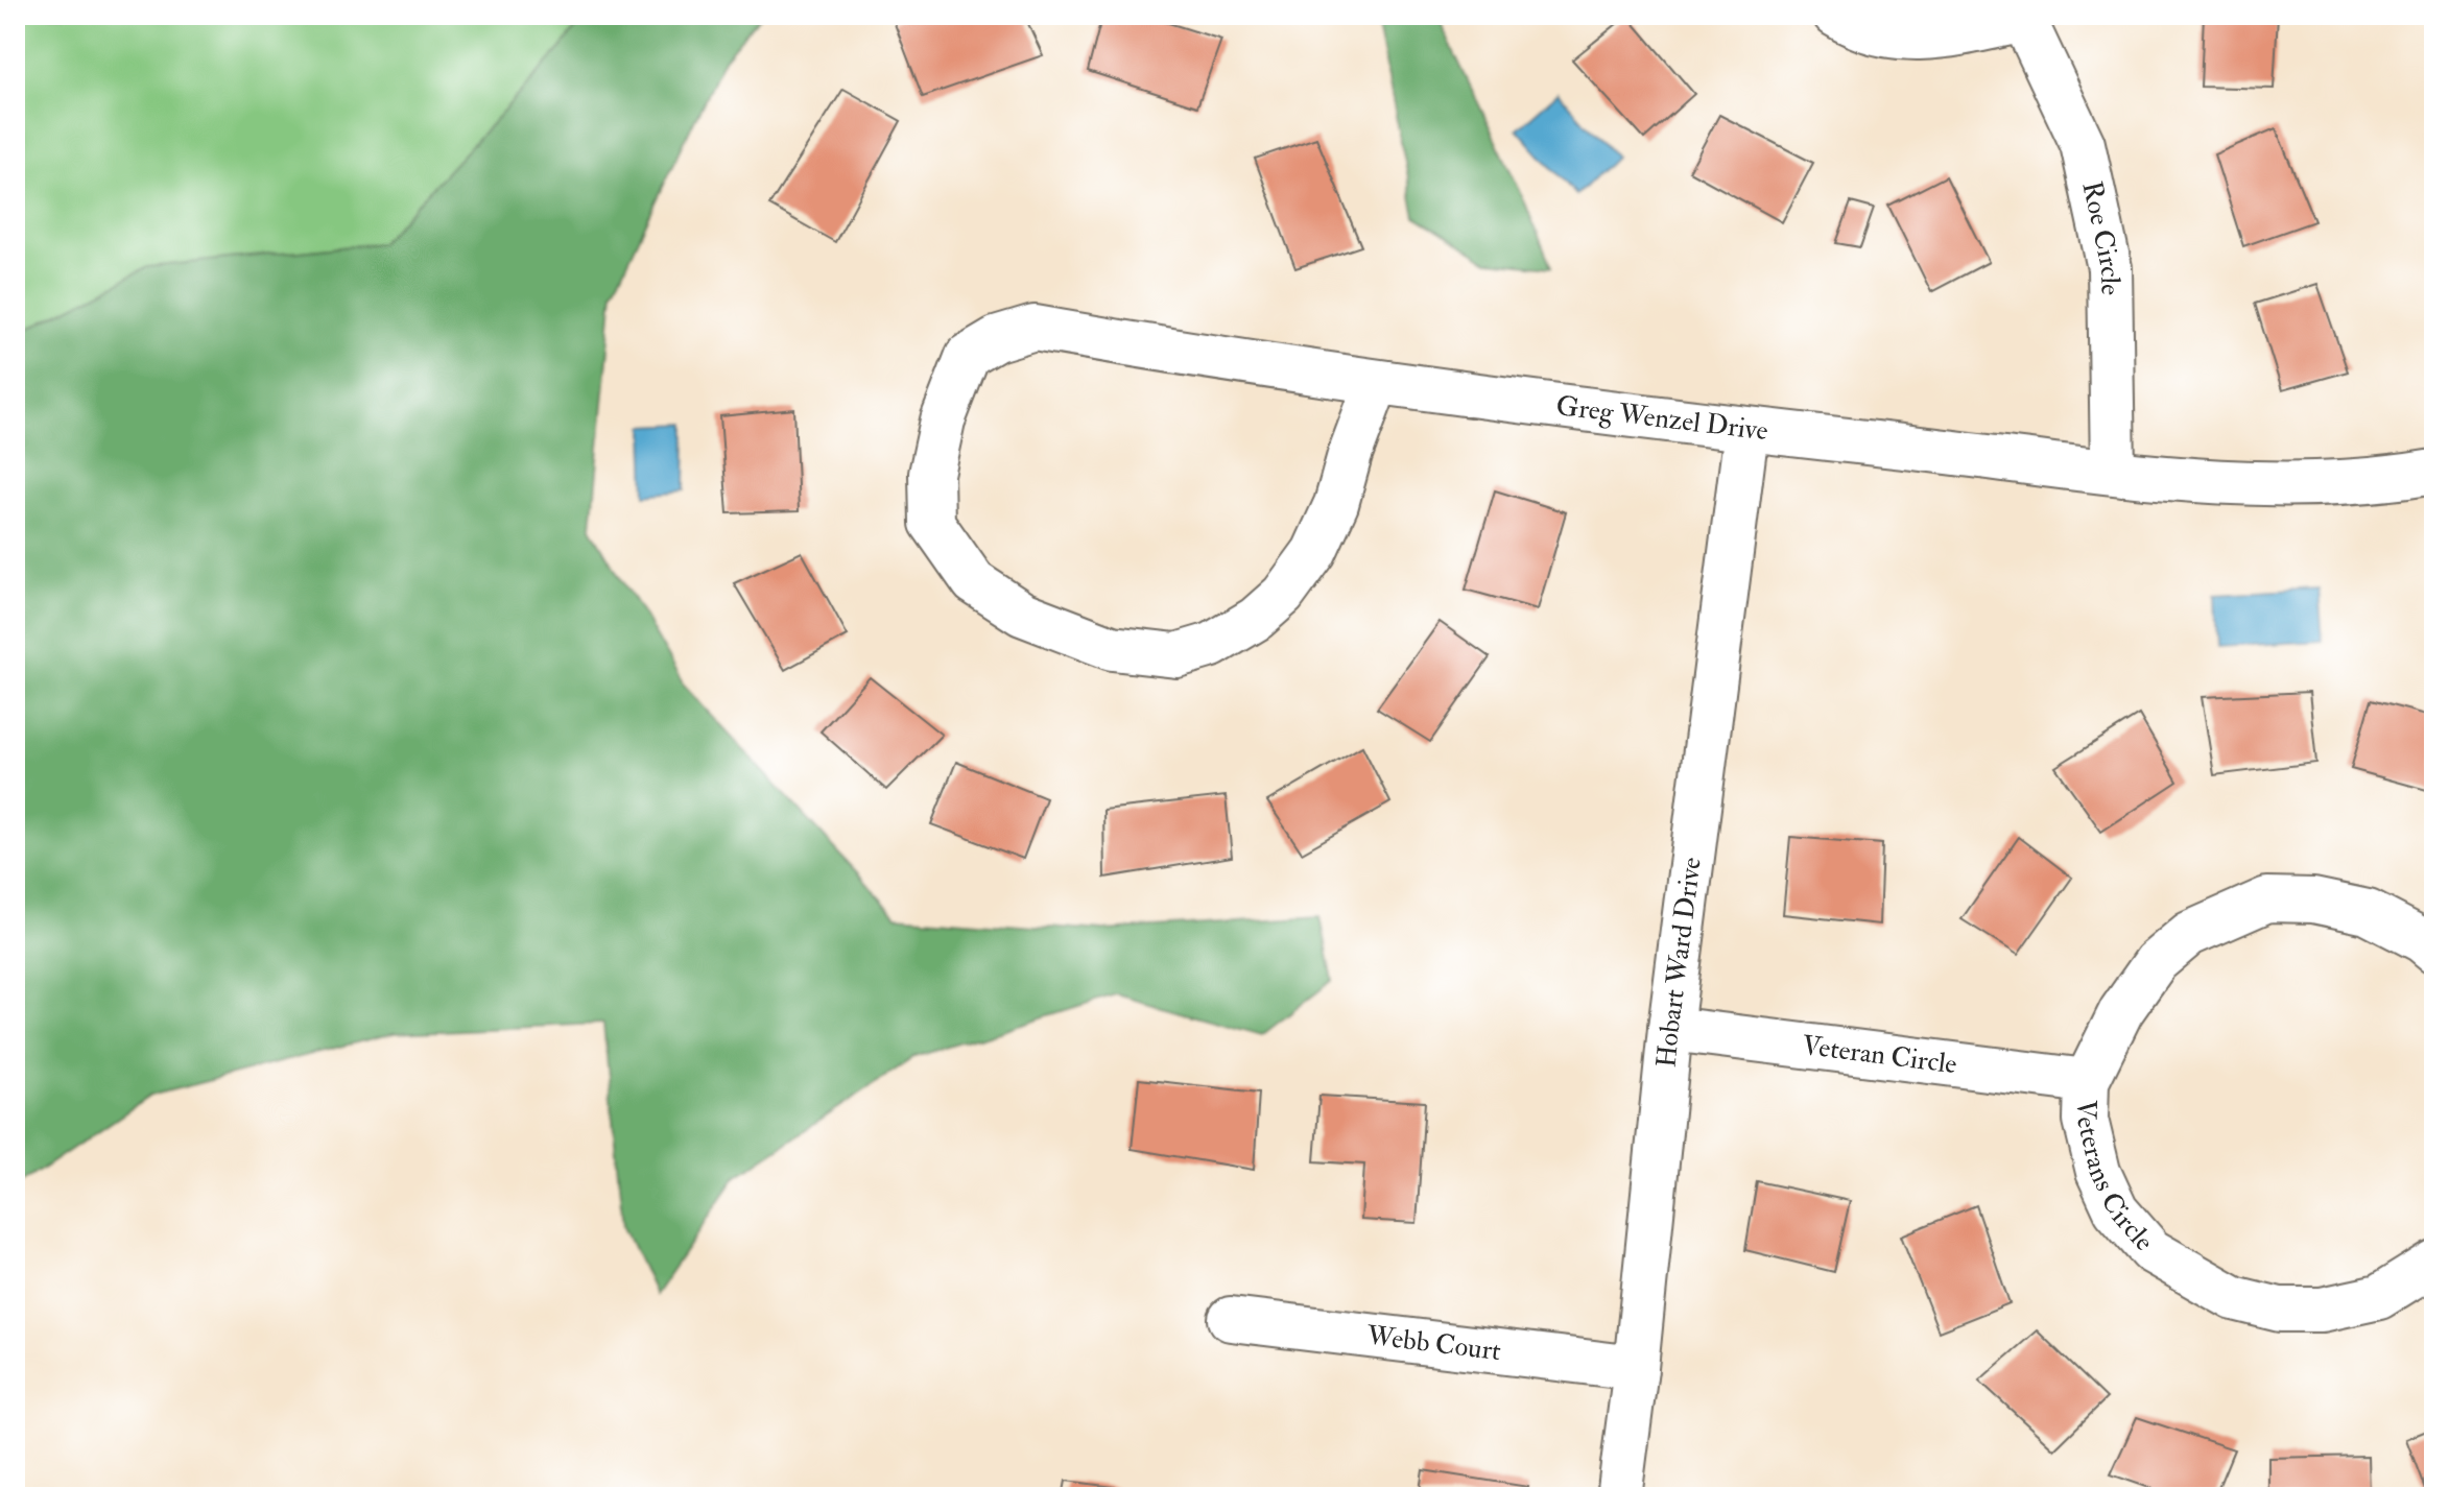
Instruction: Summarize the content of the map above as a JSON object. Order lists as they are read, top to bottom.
{
  "streets": {
    "street": [
      "Roe Circle",
      "Greg Wenzel Drive",
      "Hobart Ward Drive",
      "Veteran Circle",
      "Veterans Circle",
      "Webb Court"
    ]
  },
  "crossings": [
    ["Roe Circle", "Greg Wenzel Drive"],
    ["Greg Wenzel Drive", "Hobart Ward Drive"],
    ["Hobart Ward Drive", "Veteran Circle"],
    ["Hobart Ward Drive", "Webb Court"],
    ["Veteran Circle", "Veterans Circle"]
  ]
}
